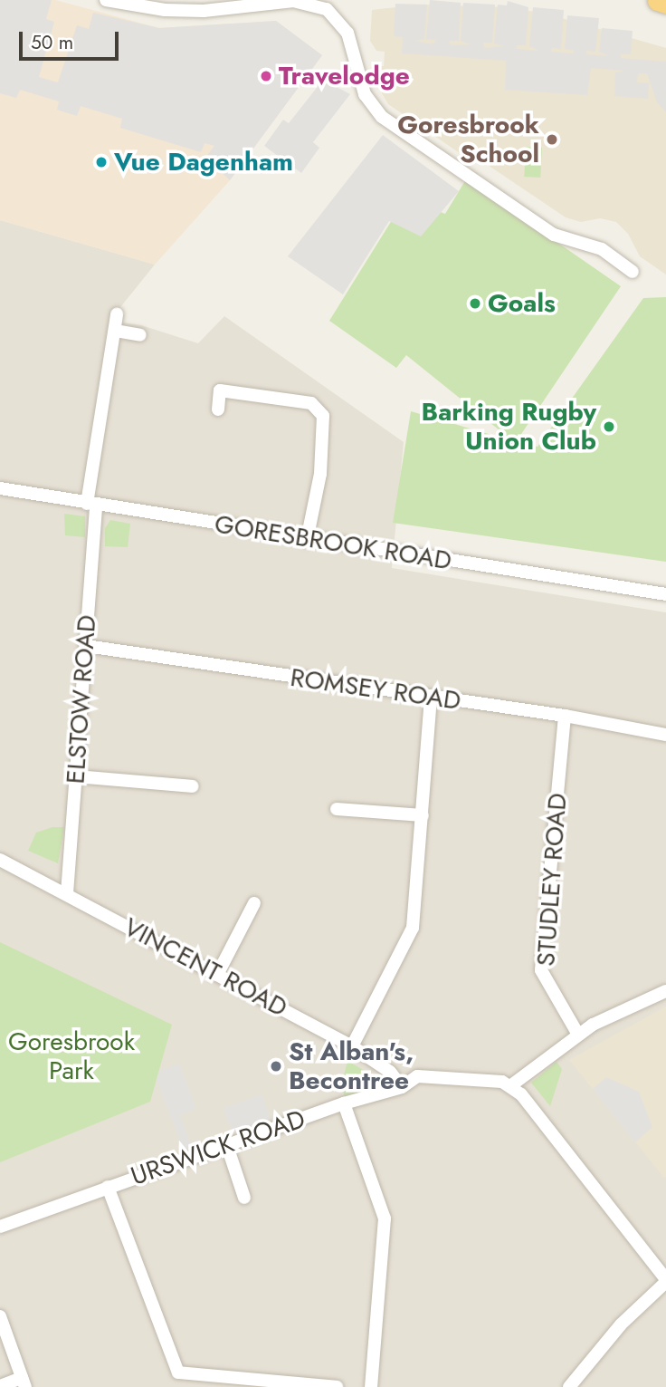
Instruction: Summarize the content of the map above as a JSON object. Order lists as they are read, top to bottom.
{
  "streets": {
    "street": [
      "GORESBROOK ROAD",
      "ROMSEY ROAD",
      "ELSTOW ROAD",
      "STUDLEY ROAD",
      "VINCENT ROAD",
      "URSWICK ROAD"
    ]
  },
  "crossings": [
    ["GORESBROOK ROAD", "ELSTOW ROAD"],
    ["ROMSEY ROAD", "ELSTOW ROAD"],
    ["ROMSEY ROAD", "STUDLEY ROAD"],
    ["ELSTOW ROAD", "VINCENT ROAD"],
    ["VINCENT ROAD", "URSWICK ROAD"]
  ],
  "parks": ["Goresbrook Park"],
  "places": [
    "Travelodge",
    "Goresbrook School",
    "Vue Dagenham",
    "Goals",
    "Barking Rugby Union Club",
    "St Alban's, Becontree"
  ],
  "scale_bar": "50 m"
}
